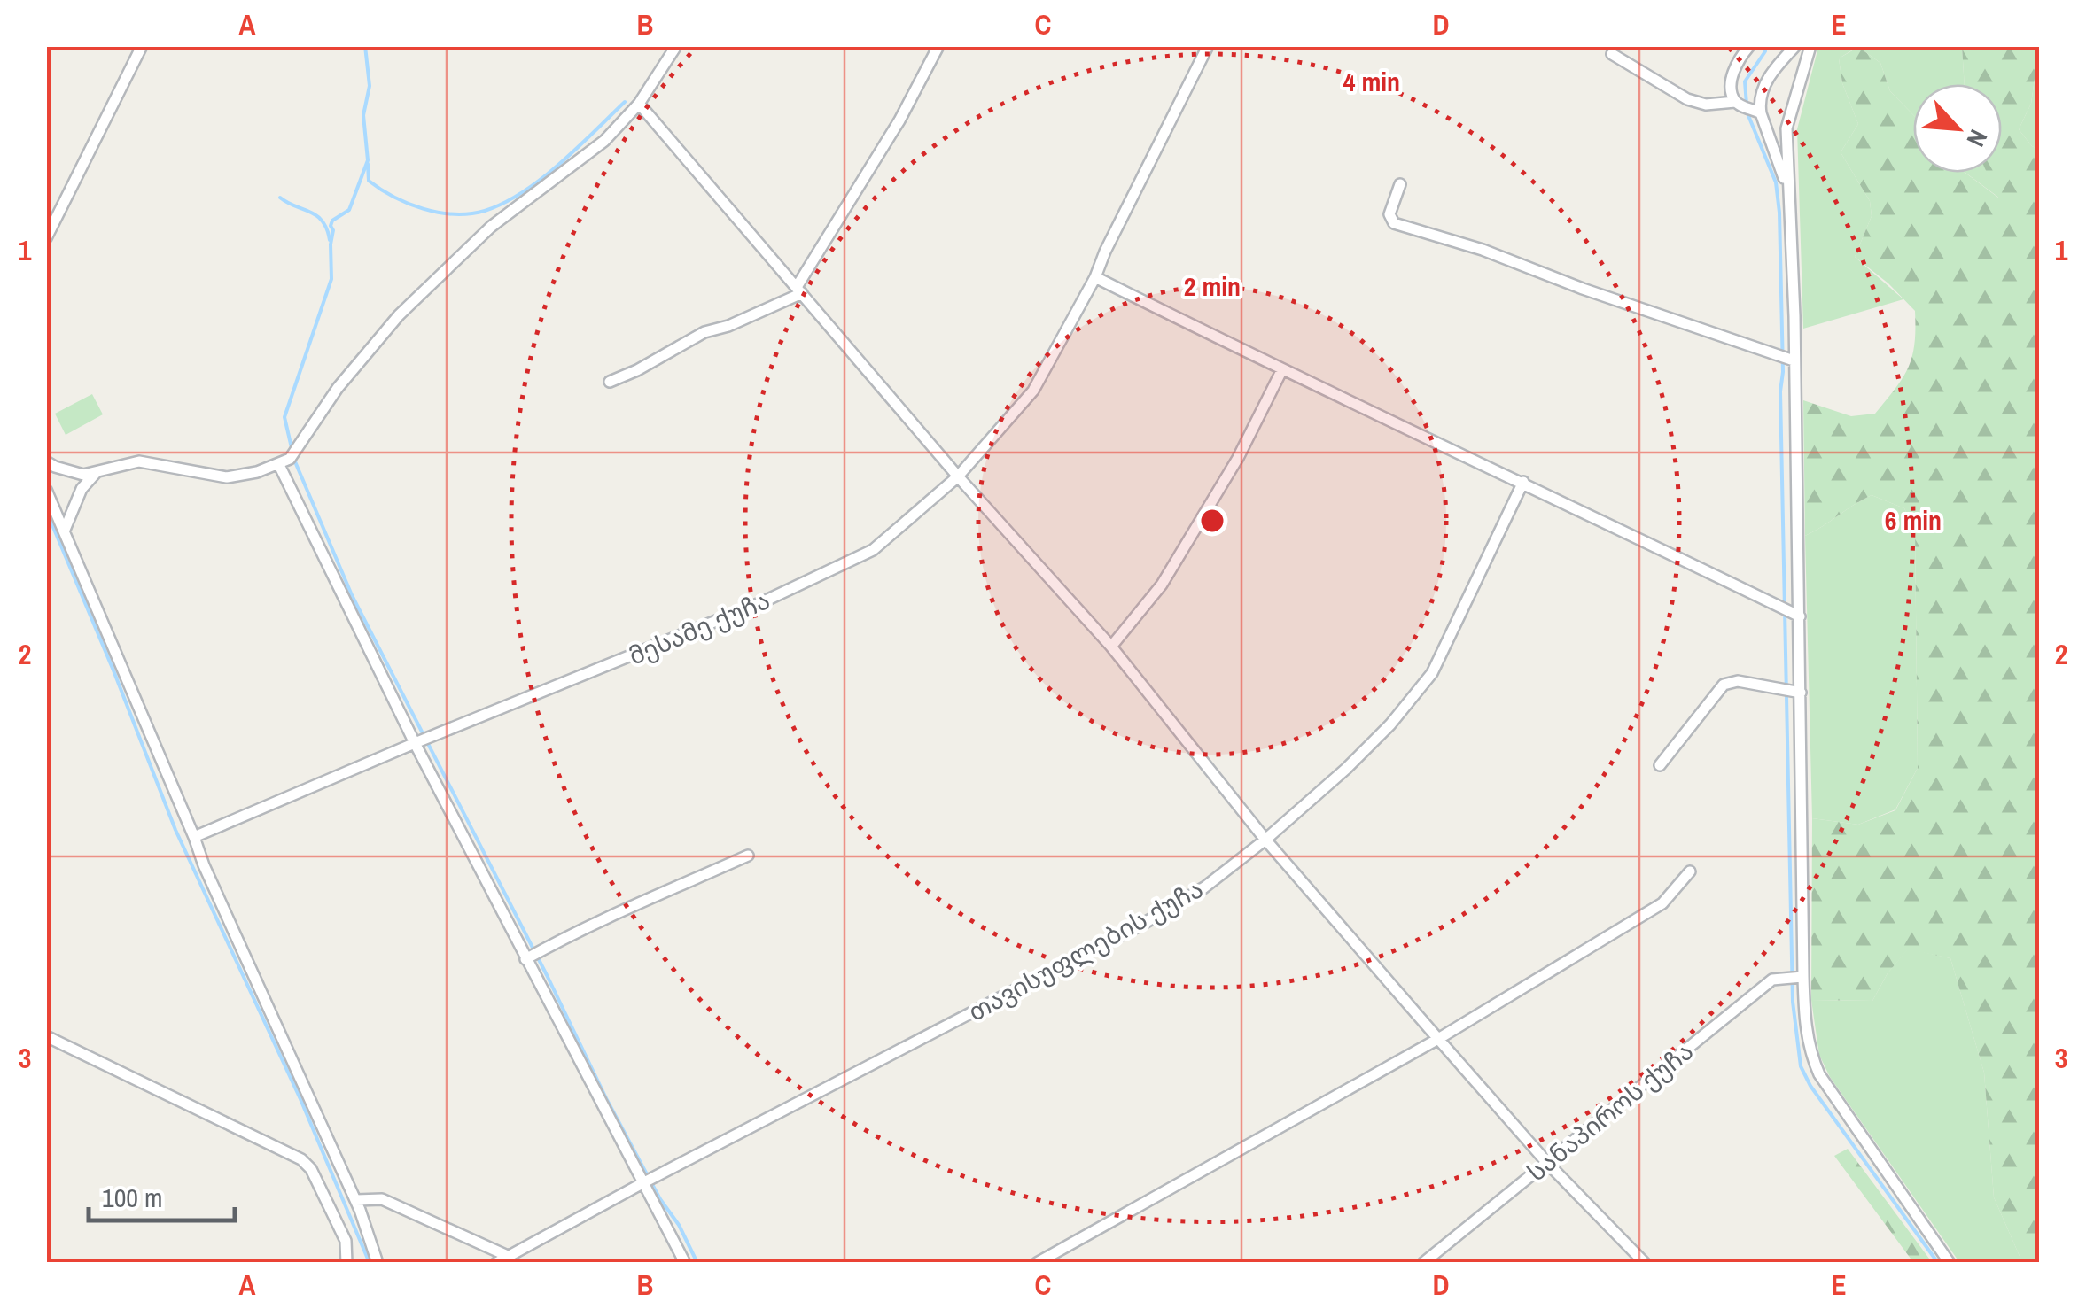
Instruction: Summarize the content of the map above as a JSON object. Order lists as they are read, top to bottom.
{
  "streets": {
    "street": ["მესამე ქუჩა", "თავისუფლების ქუჩა", "სანაპიროს ქუჩა"]
  },
  "scale_bar": "100 m",
  "north": "bottom right",
  "grid": {
    "columns": [
      "A",
      "B",
      "C",
      "D",
      "E"
    ],
    "rows": ["1", "2", "3"]
  },
  "rings": ["4 min", "2 min", "6 min"]
}
